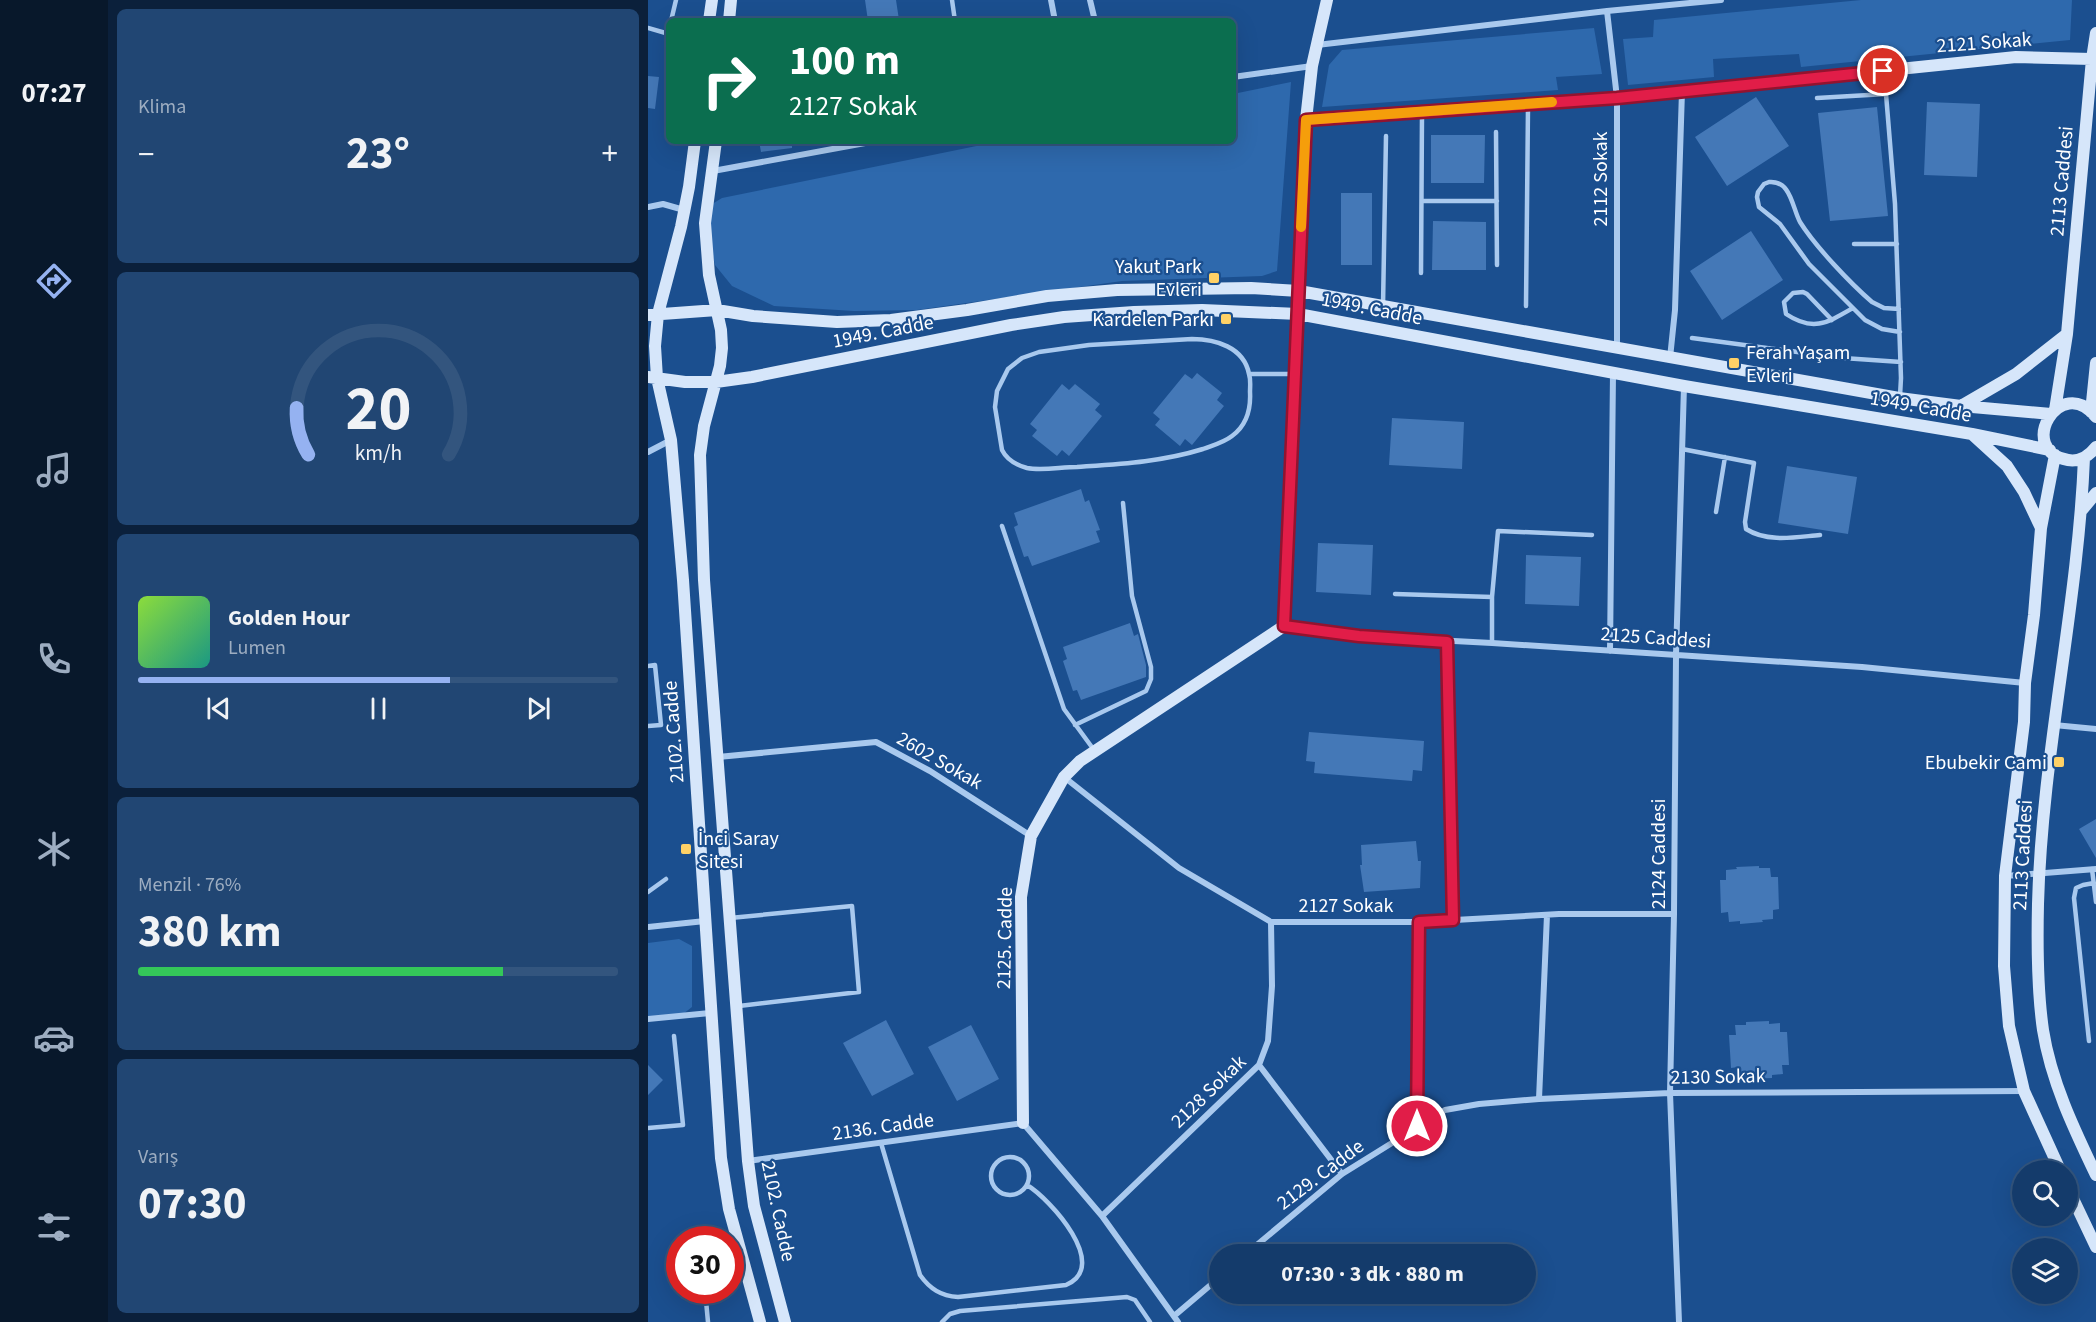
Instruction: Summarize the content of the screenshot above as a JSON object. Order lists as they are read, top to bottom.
{
  "streets": {
    "street": [
      "2121 Sokak",
      "2112 Sokak",
      "2113 Caddesi",
      "1949. Cadde",
      "2125 Caddesi",
      "2102. Cadde",
      "2602 Sokak",
      "2124 Caddesi",
      "2127 Sokak",
      "2125. Cadde",
      "2130 Sokak",
      "2128 Sokak",
      "2136. Cadde",
      "2129. Cadde"
    ]
  },
  "crossings": [
    ["2121 Sokak", "2112 Sokak"],
    ["2121 Sokak", "2113 Caddesi"],
    ["2112 Sokak", "1949. Cadde"],
    ["2113 Caddesi", "1949. Cadde"],
    ["2113 Caddesi", "2125 Caddesi"],
    ["2113 Caddesi", "2130 Sokak"],
    ["1949. Cadde", "2102. Cadde"],
    ["1949. Cadde", "2124 Caddesi"],
    ["2125 Caddesi", "2124 Caddesi"],
    ["2125 Caddesi", "2125. Cadde"],
    ["2102. Cadde", "2602 Sokak"],
    ["2102. Cadde", "2136. Cadde"],
    ["2602 Sokak", "2125. Cadde"],
    ["2124 Caddesi", "2127 Sokak"],
    ["2124 Caddesi", "2130 Sokak"],
    ["2127 Sokak", "2125. Cadde"],
    ["2127 Sokak", "2128 Sokak"],
    ["2125. Cadde", "2136. Cadde"],
    ["2130 Sokak", "2129. Cadde"]
  ],
  "places": {
    "transit": [
      "Yakut Park Evleri",
      "Kardelen Parkı",
      "Ferah Yaşam Evleri",
      "Ebubekir Cami",
      "İnci Saray Sitesi"
    ]
  },
  "page": {
    "tabs": "07:27",
    "tile": [
      "Klima",
      ["Menzil · 76%", "380 km"],
      ["Varış", "07:30"]
    ],
    "turn": ["100 m", "2127 Sokak"],
    "heat": ["−", "23°", "+"],
    "song": ["Golden Hour", "Lumen"],
    "limit": "30",
    "trip": "07:30 · 3 dk · 880 m",
    "gauge": ["20", "km/h"]
  }
}
